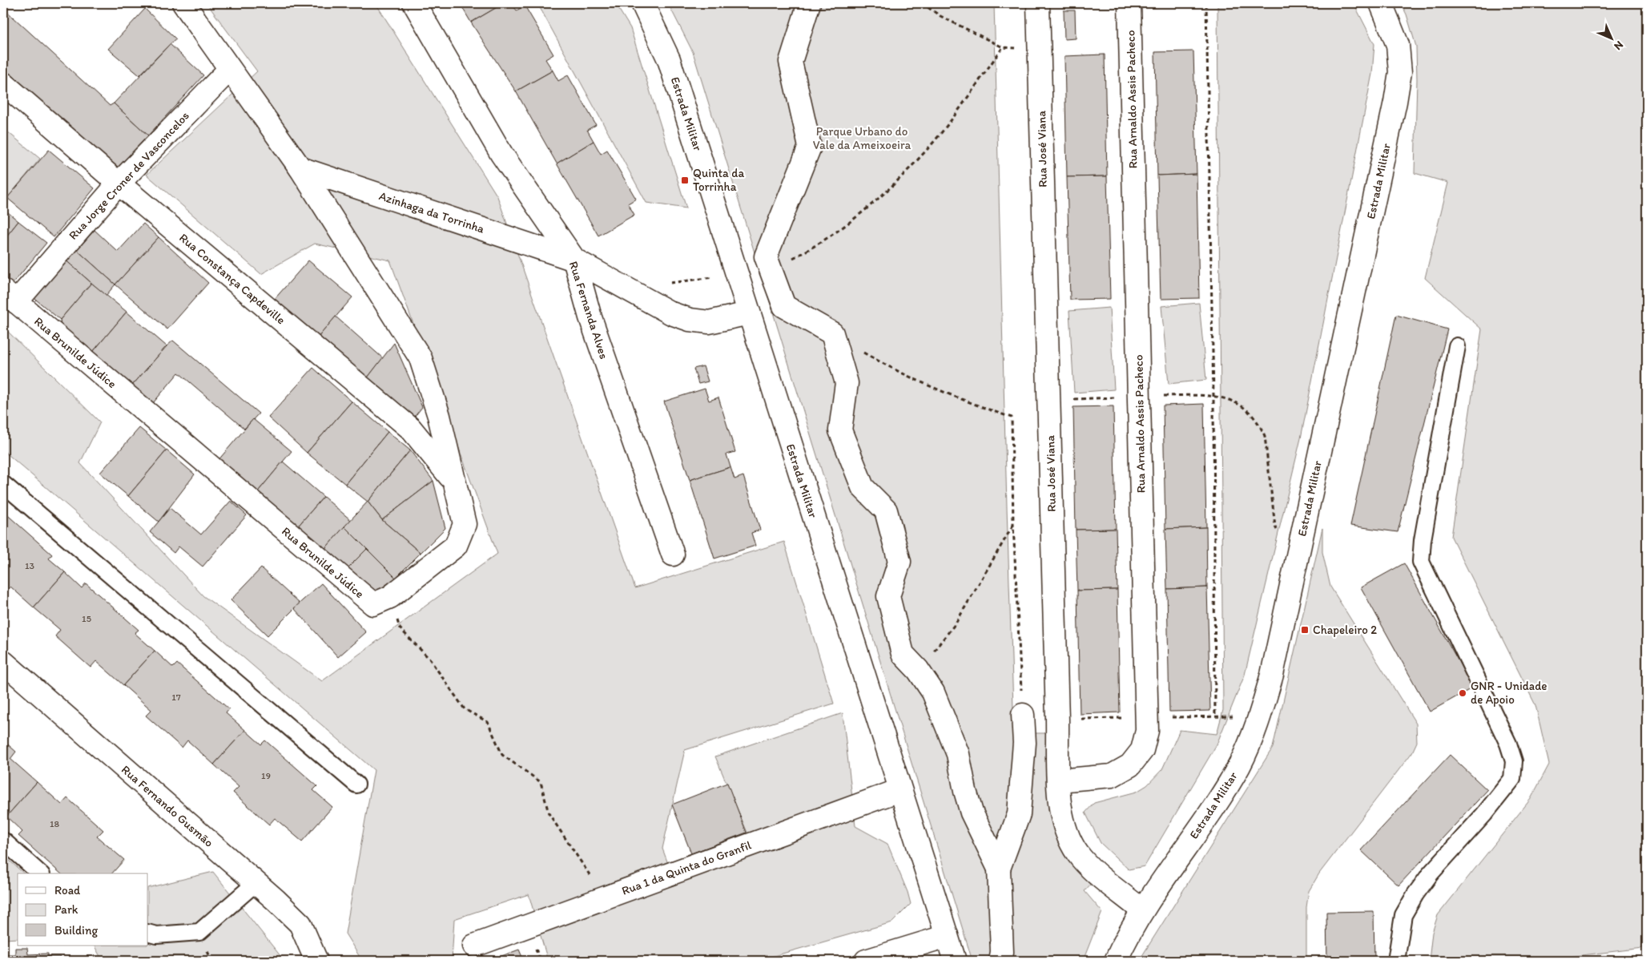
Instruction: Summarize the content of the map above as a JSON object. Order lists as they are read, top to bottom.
{
  "streets": {
    "street": [
      "Rua Arnaldo Assis Pacheco",
      "Estrada Militar",
      "Rua José Viana",
      "Rua Jorge Croner de Vasconcelos",
      "Azinhaga da Torrinha",
      "Rua Constança Capdeville",
      "Rua Fernanda Alves",
      "Rua Brunilde Júdice",
      "Rua Fernando Gusmão",
      "Rua 1 da Quinta do Granfil"
    ]
  },
  "crossings": [
    ["Rua Arnaldo Assis Pacheco", "Rua José Viana"],
    ["Estrada Militar", "Rua José Viana"],
    ["Estrada Militar", "Azinhaga da Torrinha"],
    ["Estrada Militar", "Rua 1 da Quinta do Granfil"],
    ["Rua Jorge Croner de Vasconcelos", "Rua Constança Capdeville"],
    ["Rua Jorge Croner de Vasconcelos", "Rua Brunilde Júdice"],
    ["Azinhaga da Torrinha", "Rua Fernanda Alves"],
    ["Azinhaga da Torrinha", "Rua Brunilde Júdice"],
    ["Rua Constança Capdeville", "Rua Brunilde Júdice"]
  ],
  "parks": ["Parque Urbano do Vale da Ameixoeira"],
  "places": {
    "transit": ["Quinta da Torrinha", "Chapeleiro 2"],
    "other": ["GNR - Unidade de Apoio"]
  },
  "house_numbers": [
    "13",
    "15",
    "17",
    "19",
    "18"
  ],
  "legend": ["Road", "Park", "Building"],
  "north": "bottom right"
}
